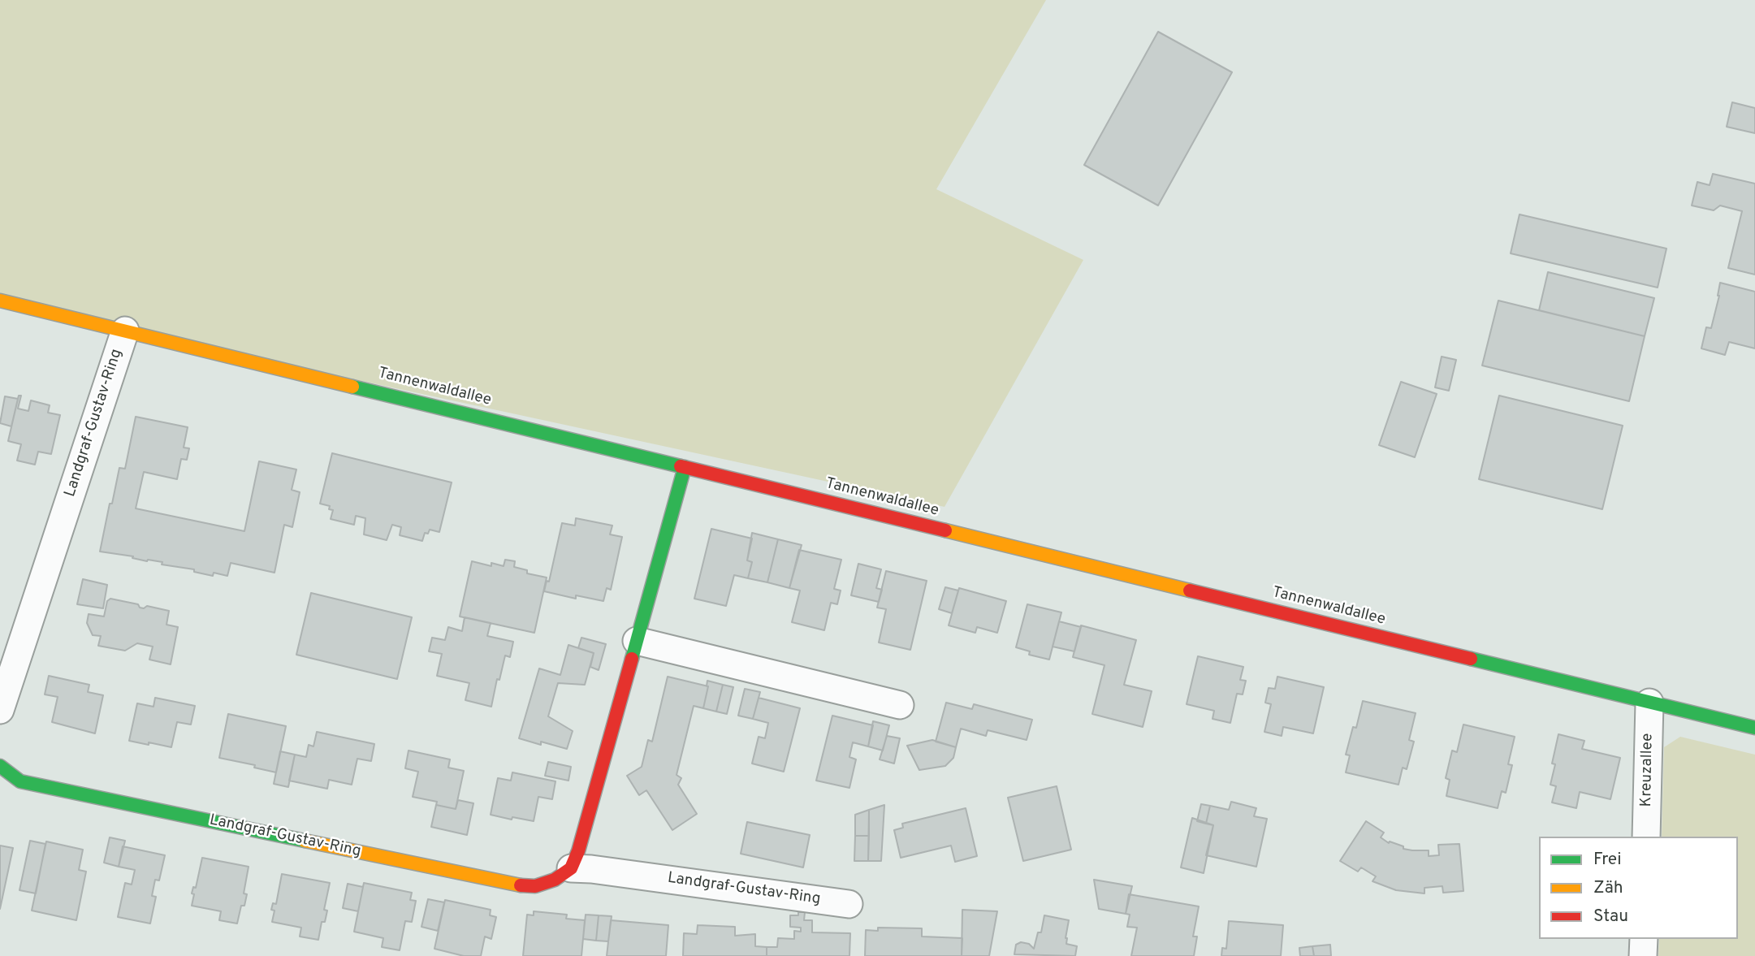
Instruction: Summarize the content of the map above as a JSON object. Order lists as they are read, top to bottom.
{
  "streets": {
    "street": ["Tannenwaldallee", "Landgraf-Gustav-Ring", "Kreuzallee"]
  },
  "crossings": [
    ["Tannenwaldallee", "Landgraf-Gustav-Ring"],
    ["Tannenwaldallee", "Kreuzallee"]
  ],
  "legend": ["Frei", "Zäh", "Stau"]
}
